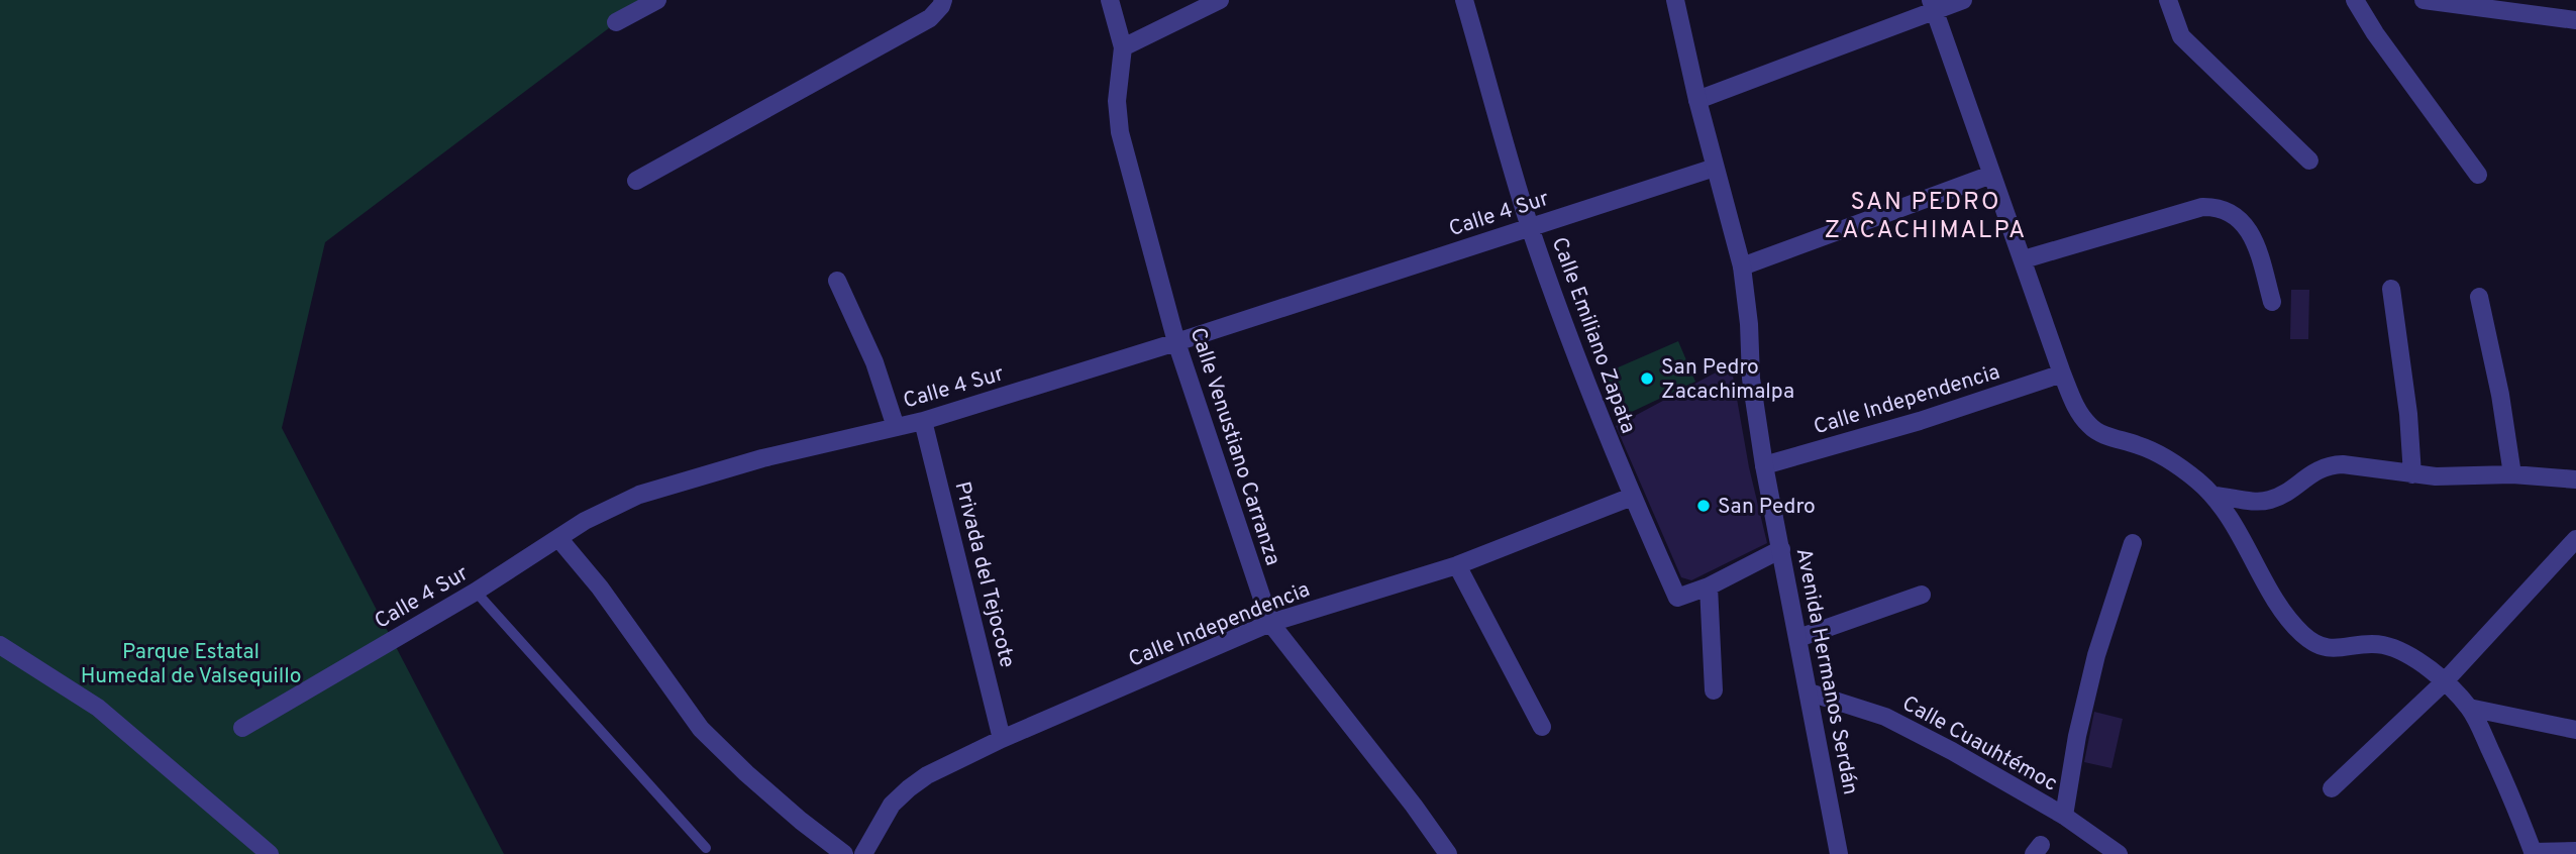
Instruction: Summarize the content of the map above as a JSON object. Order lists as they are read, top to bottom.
{
  "streets": {
    "street": [
      "Calle 4 Sur",
      "Calle Emiliano Zapata",
      "Calle Independencia",
      "Calle Venustiano Carranza",
      "Privada del Tejocote",
      "Avenida Hermanos Serdán",
      "Calle Cuauhtémoc"
    ]
  },
  "crossings": [
    ["Calle 4 Sur", "Calle Emiliano Zapata"],
    ["Calle 4 Sur", "Calle Venustiano Carranza"],
    ["Calle 4 Sur", "Privada del Tejocote"],
    ["Calle 4 Sur", "Avenida Hermanos Serdán"],
    ["Calle Emiliano Zapata", "Calle Independencia"],
    ["Calle Independencia", "Calle Venustiano Carranza"],
    ["Calle Independencia", "Privada del Tejocote"],
    ["Calle Independencia", "Avenida Hermanos Serdán"],
    ["Avenida Hermanos Serdán", "Calle Cuauhtémoc"]
  ],
  "districts": ["SAN PEDRO ZACACHIMALPA"],
  "parks": ["Parque Estatal Humedal de Valsequillo"],
  "places": ["San Pedro Zacachimalpa", "San Pedro"]
}
